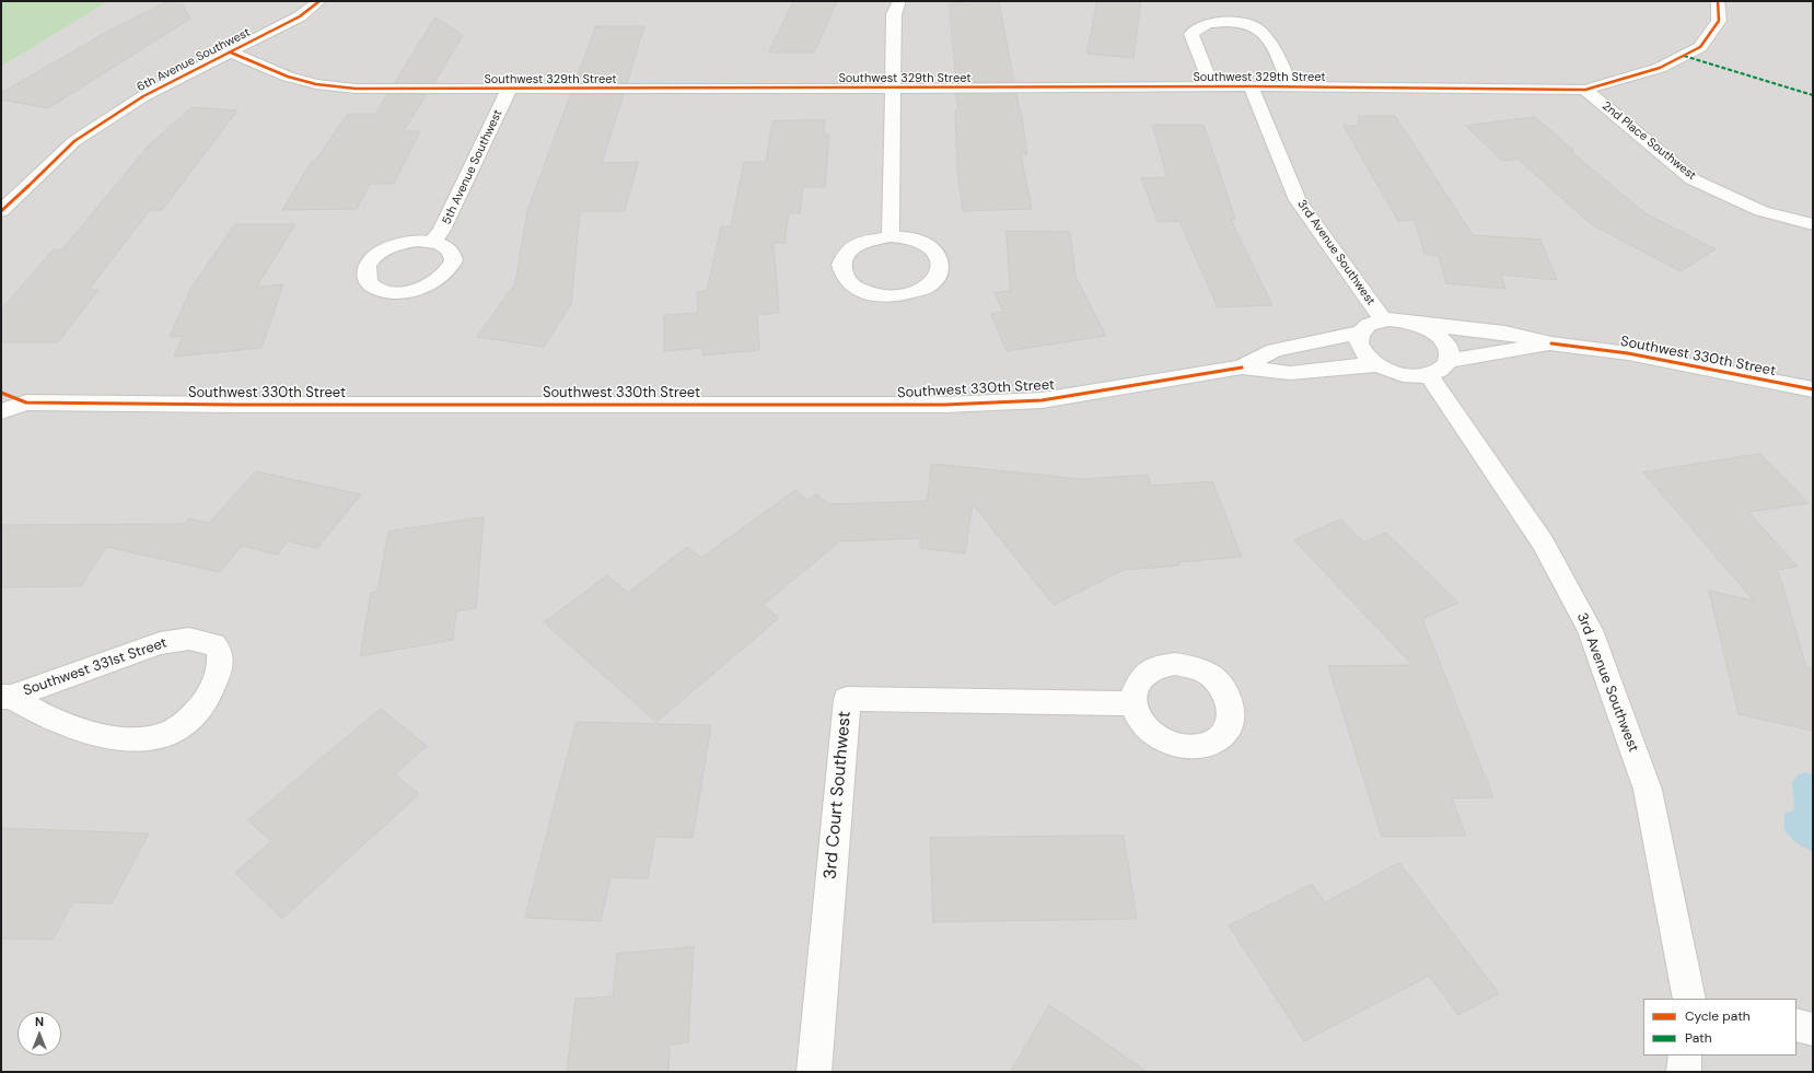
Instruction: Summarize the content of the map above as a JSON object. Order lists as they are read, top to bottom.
{
  "streets": {
    "street": [
      "6th Avenue Southwest",
      "Southwest 329th Street",
      "2nd Place Southwest",
      "5th Avenue Southwest",
      "3rd Avenue Southwest",
      "Southwest 330th Street",
      "Southwest 331st Street",
      "3rd Court Southwest"
    ]
  },
  "crossings": [
    ["6th Avenue Southwest", "Southwest 329th Street"],
    ["Southwest 329th Street", "2nd Place Southwest"],
    ["Southwest 329th Street", "5th Avenue Southwest"],
    ["Southwest 329th Street", "3rd Avenue Southwest"],
    ["3rd Avenue Southwest", "Southwest 330th Street"]
  ],
  "legend": ["Cycle path", "Path"],
  "north": "top"
}
